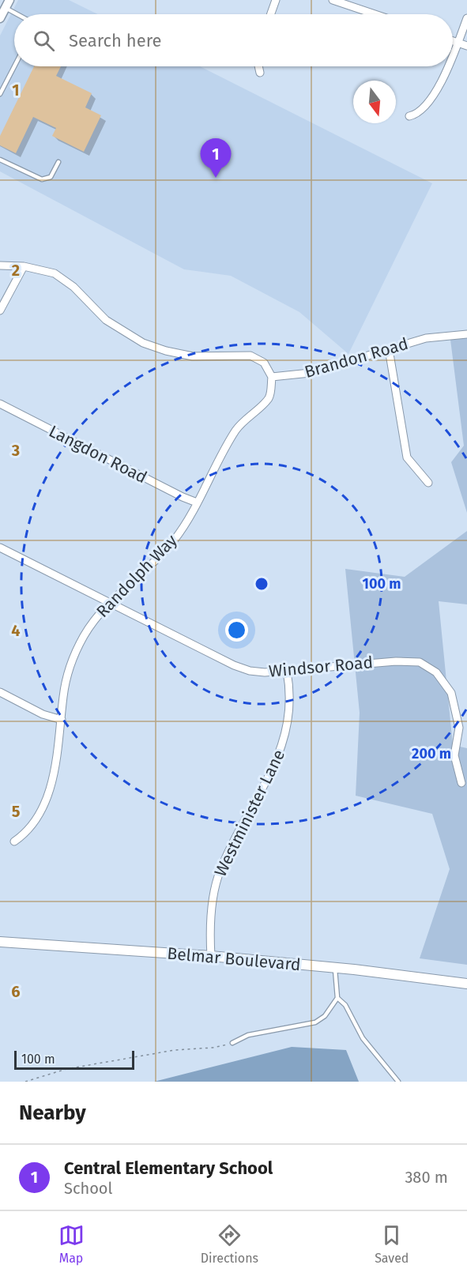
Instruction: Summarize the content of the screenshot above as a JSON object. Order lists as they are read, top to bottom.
{
  "streets": {
    "main road": ["Belmar Boulevard"],
    "street": [
      "Brandon Road",
      "Langdon Road",
      "Randolph Way",
      "Windsor Road",
      "Westminister Lane"
    ]
  },
  "crossings": [
    ["Brandon Road", "Randolph Way"],
    ["Langdon Road", "Randolph Way"],
    ["Randolph Way", "Windsor Road"],
    ["Windsor Road", "Westminister Lane"],
    ["Westminister Lane", "Belmar Boulevard"]
  ],
  "scale_bar": "100 m",
  "north": "bottom",
  "page": {
    "search": "Search here",
    "pins": "1",
    "scale": "100 m",
    "heading": "Nearby",
    "list": [
      {
        "mark": "1",
        "name": "Central Elementary School",
        "note": "School",
        "value": "380 m"
      }
    ],
    "nav": ["Map", "Directions", "Saved"]
  },
  "grid": {
    "rows": [
      "1",
      "2",
      "3",
      "4",
      "5",
      "6"
    ]
  },
  "rings": ["100 m", "200 m"]
}
